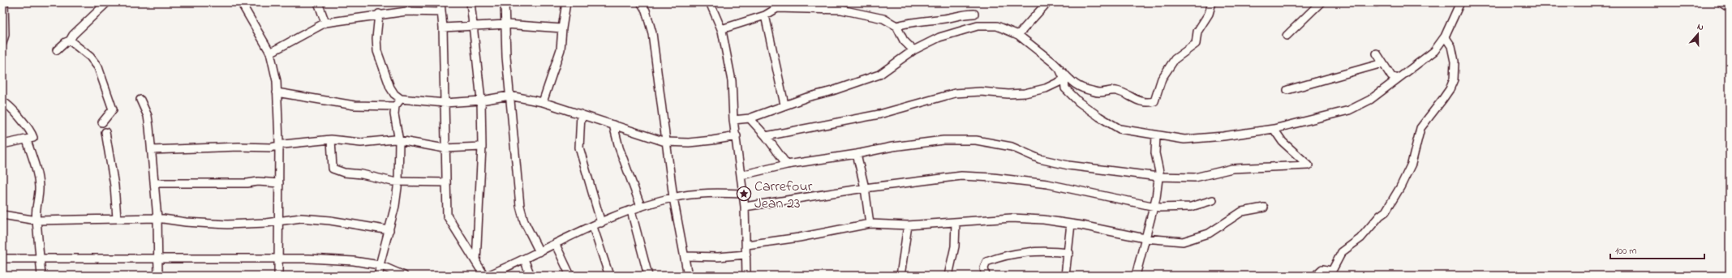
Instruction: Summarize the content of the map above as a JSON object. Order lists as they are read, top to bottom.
{
  "places": {
    "place": ["Carrefour Jean 23"]
  },
  "scale_bar": "100 m",
  "north": "top"
}
